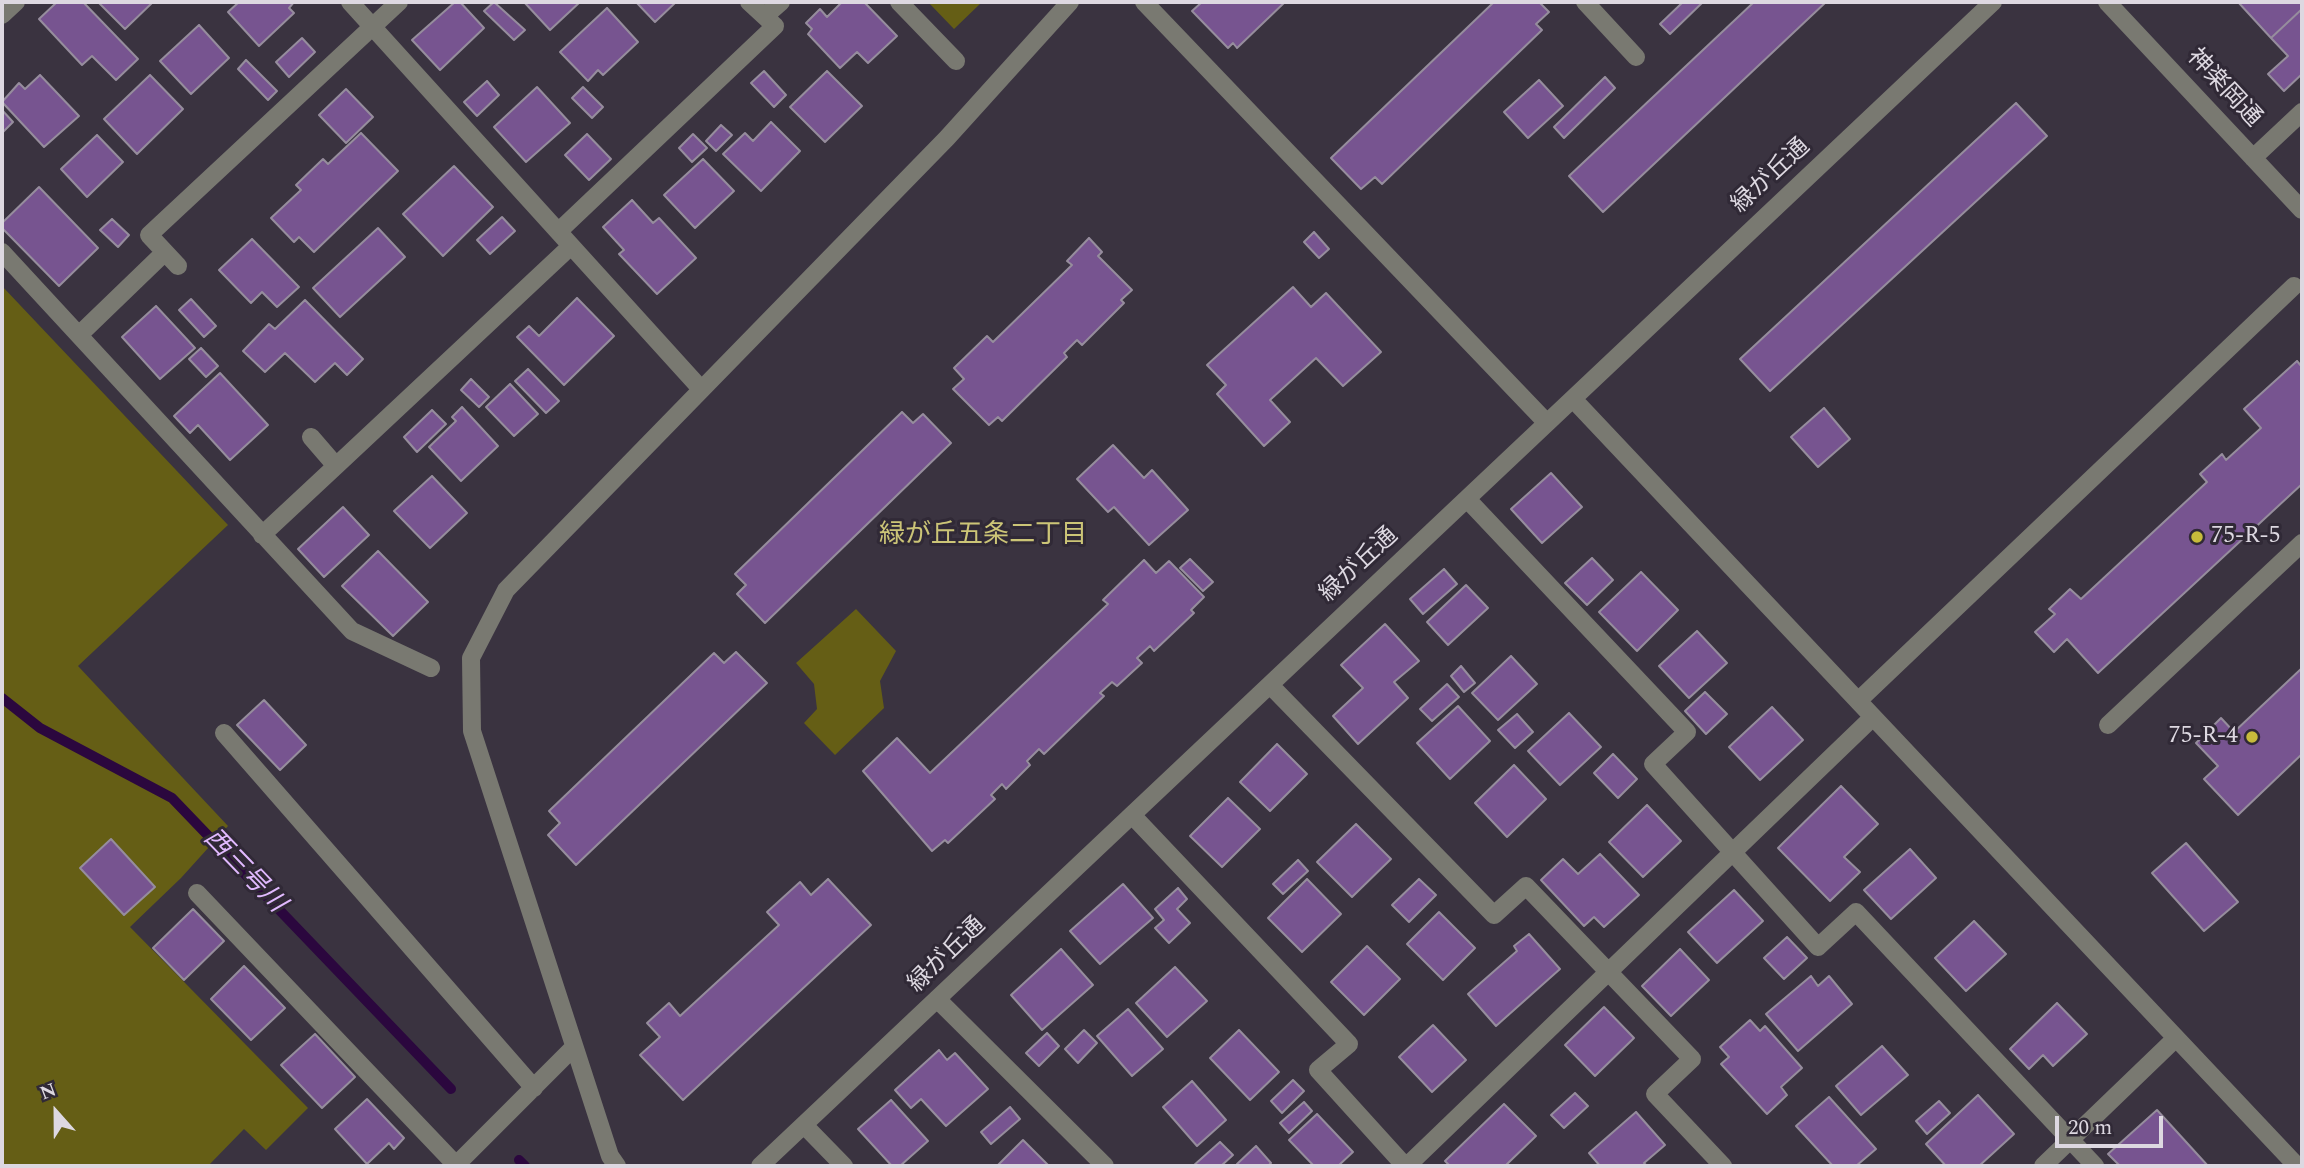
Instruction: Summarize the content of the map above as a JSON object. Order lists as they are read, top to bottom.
{
  "streets": {
    "street": ["神楽岡通", "緑が丘通"]
  },
  "districts": ["緑が丘五条二丁目"],
  "water": ["西三号川"],
  "places": ["75-R-5", "75-R-4"],
  "scale_bar": "20 m",
  "north": "top"
}
